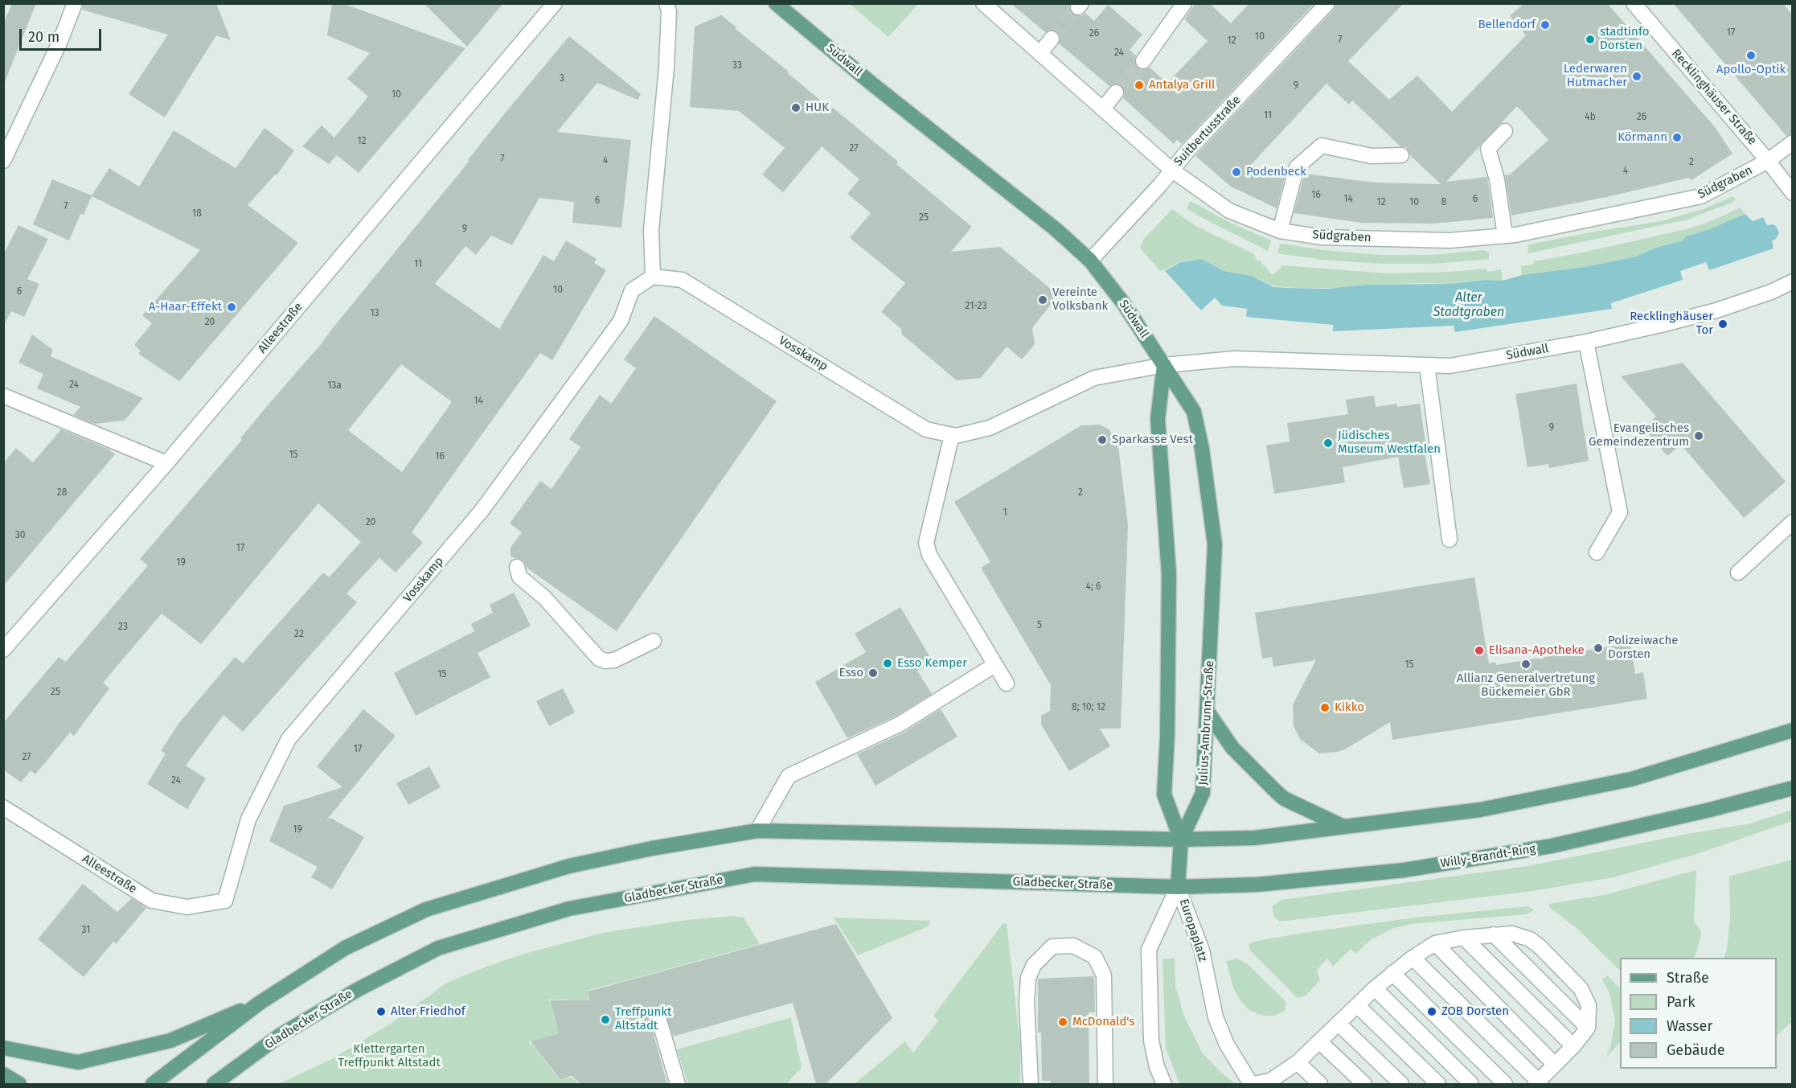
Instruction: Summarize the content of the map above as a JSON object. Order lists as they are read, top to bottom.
{
  "streets": {
    "main road": [
      "Südwall",
      "Julius-Ambrunn-Straße",
      "Willy-Brandt-Ring",
      "Gladbecker Straße"
    ],
    "street": [
      "Recklinghäuser Straße",
      "Suitbertusstraße",
      "Südgraben",
      "Alleestraße",
      "Vosskamp",
      "Europaplatz"
    ]
  },
  "crossings": [
    ["Südwall", "Suitbertusstraße"],
    ["Südwall", "Vosskamp"],
    ["Südwall", "Julius-Ambrunn-Straße"],
    ["Recklinghäuser Straße", "Südgraben"],
    ["Suitbertusstraße", "Südgraben"],
    ["Alleestraße", "Vosskamp"],
    ["Vosskamp", "Julius-Ambrunn-Straße"],
    ["Willy-Brandt-Ring", "Gladbecker Straße"],
    ["Willy-Brandt-Ring", "Europaplatz"],
    ["Gladbecker Straße", "Europaplatz"]
  ],
  "water": ["Alter Stadtgraben"],
  "parks": ["Klettergarten Treffpunkt Altstadt"],
  "places": [
    "Bellendorf",
    "stadtinfo Dorsten",
    "Apollo-Optik",
    "Lederwaren Hutmacher",
    "Antalya Grill",
    "HUK",
    "Körmann",
    "Podenbeck",
    "Vereinte Volksbank",
    "A-Haar-Effekt",
    "Recklinghäuser Tor",
    "Evangelisches Gemeindezentrum",
    "Sparkasse Vest",
    "Jüdisches Museum Westfalen",
    "Polizeiwache Dorsten",
    "Elisana-Apotheke",
    "Esso Kemper",
    "Allianz Generalvertretung Bückemeier GbR",
    "Esso",
    "Kikko",
    "Alter Friedhof",
    "ZOB Dorsten",
    "Treffpunkt Altstadt",
    "McDonald's"
  ],
  "house_numbers": [
    "17",
    "26",
    "10",
    "7",
    "12",
    "24",
    "33",
    "3",
    "9",
    "10",
    "11",
    "4b",
    "26",
    "12",
    "27",
    "7",
    "4",
    "2",
    "4",
    "16",
    "14",
    "6",
    "6",
    "12",
    "10",
    "8",
    "7",
    "18",
    "25",
    "9",
    "11",
    "10",
    "6",
    "21-23",
    "13",
    "20",
    "24",
    "13a",
    "14",
    "9",
    "15",
    "16",
    "28",
    "2",
    "1",
    "20",
    "30",
    "17",
    "19",
    "4; 6",
    "5",
    "23",
    "22",
    "15",
    "15",
    "25",
    "8; 10; 12",
    "17",
    "27",
    "24",
    "19",
    "31"
  ],
  "legend": [
    "Straße",
    "Park",
    "Wasser",
    "Gebäude"
  ],
  "scale_bar": "20 m"
}
